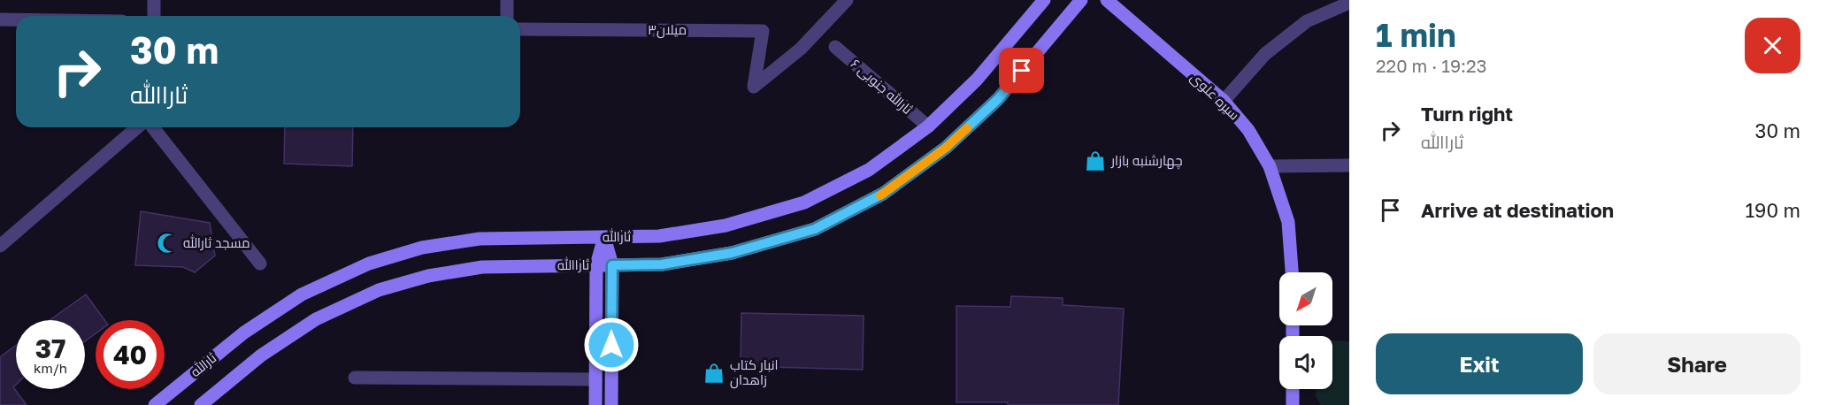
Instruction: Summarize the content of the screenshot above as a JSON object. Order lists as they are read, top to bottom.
{
  "streets": {
    "main road": ["سیره علوی", "ثارالله", "ثاراالله"],
    "street": ["میلان۳", "ثارالله جنوبی ۶"]
  },
  "crossings": [
    ["ثارالله جنوبی ۶", "ثارالله"]
  ],
  "places": {
    "shop": ["چهارشنبه بازار", "انبار کتاب زاهدان"],
    "mosque": ["مسجد ثارالله"]
  },
  "north": "bottom left",
  "page": {
    "heading": ["1 min", "220 m · 19:23"],
    "turn": ["30 m", "ثاراالله"],
    "list": [
      {
        "name": "Turn right",
        "note": "ثاراالله",
        "value": "30 m"
      },
      {
        "name": "Arrive at destination",
        "value": "190 m"
      }
    ],
    "speed": "37 km/h",
    "limit": "40",
    "buttons": ["Exit", "Share"]
  }
}
